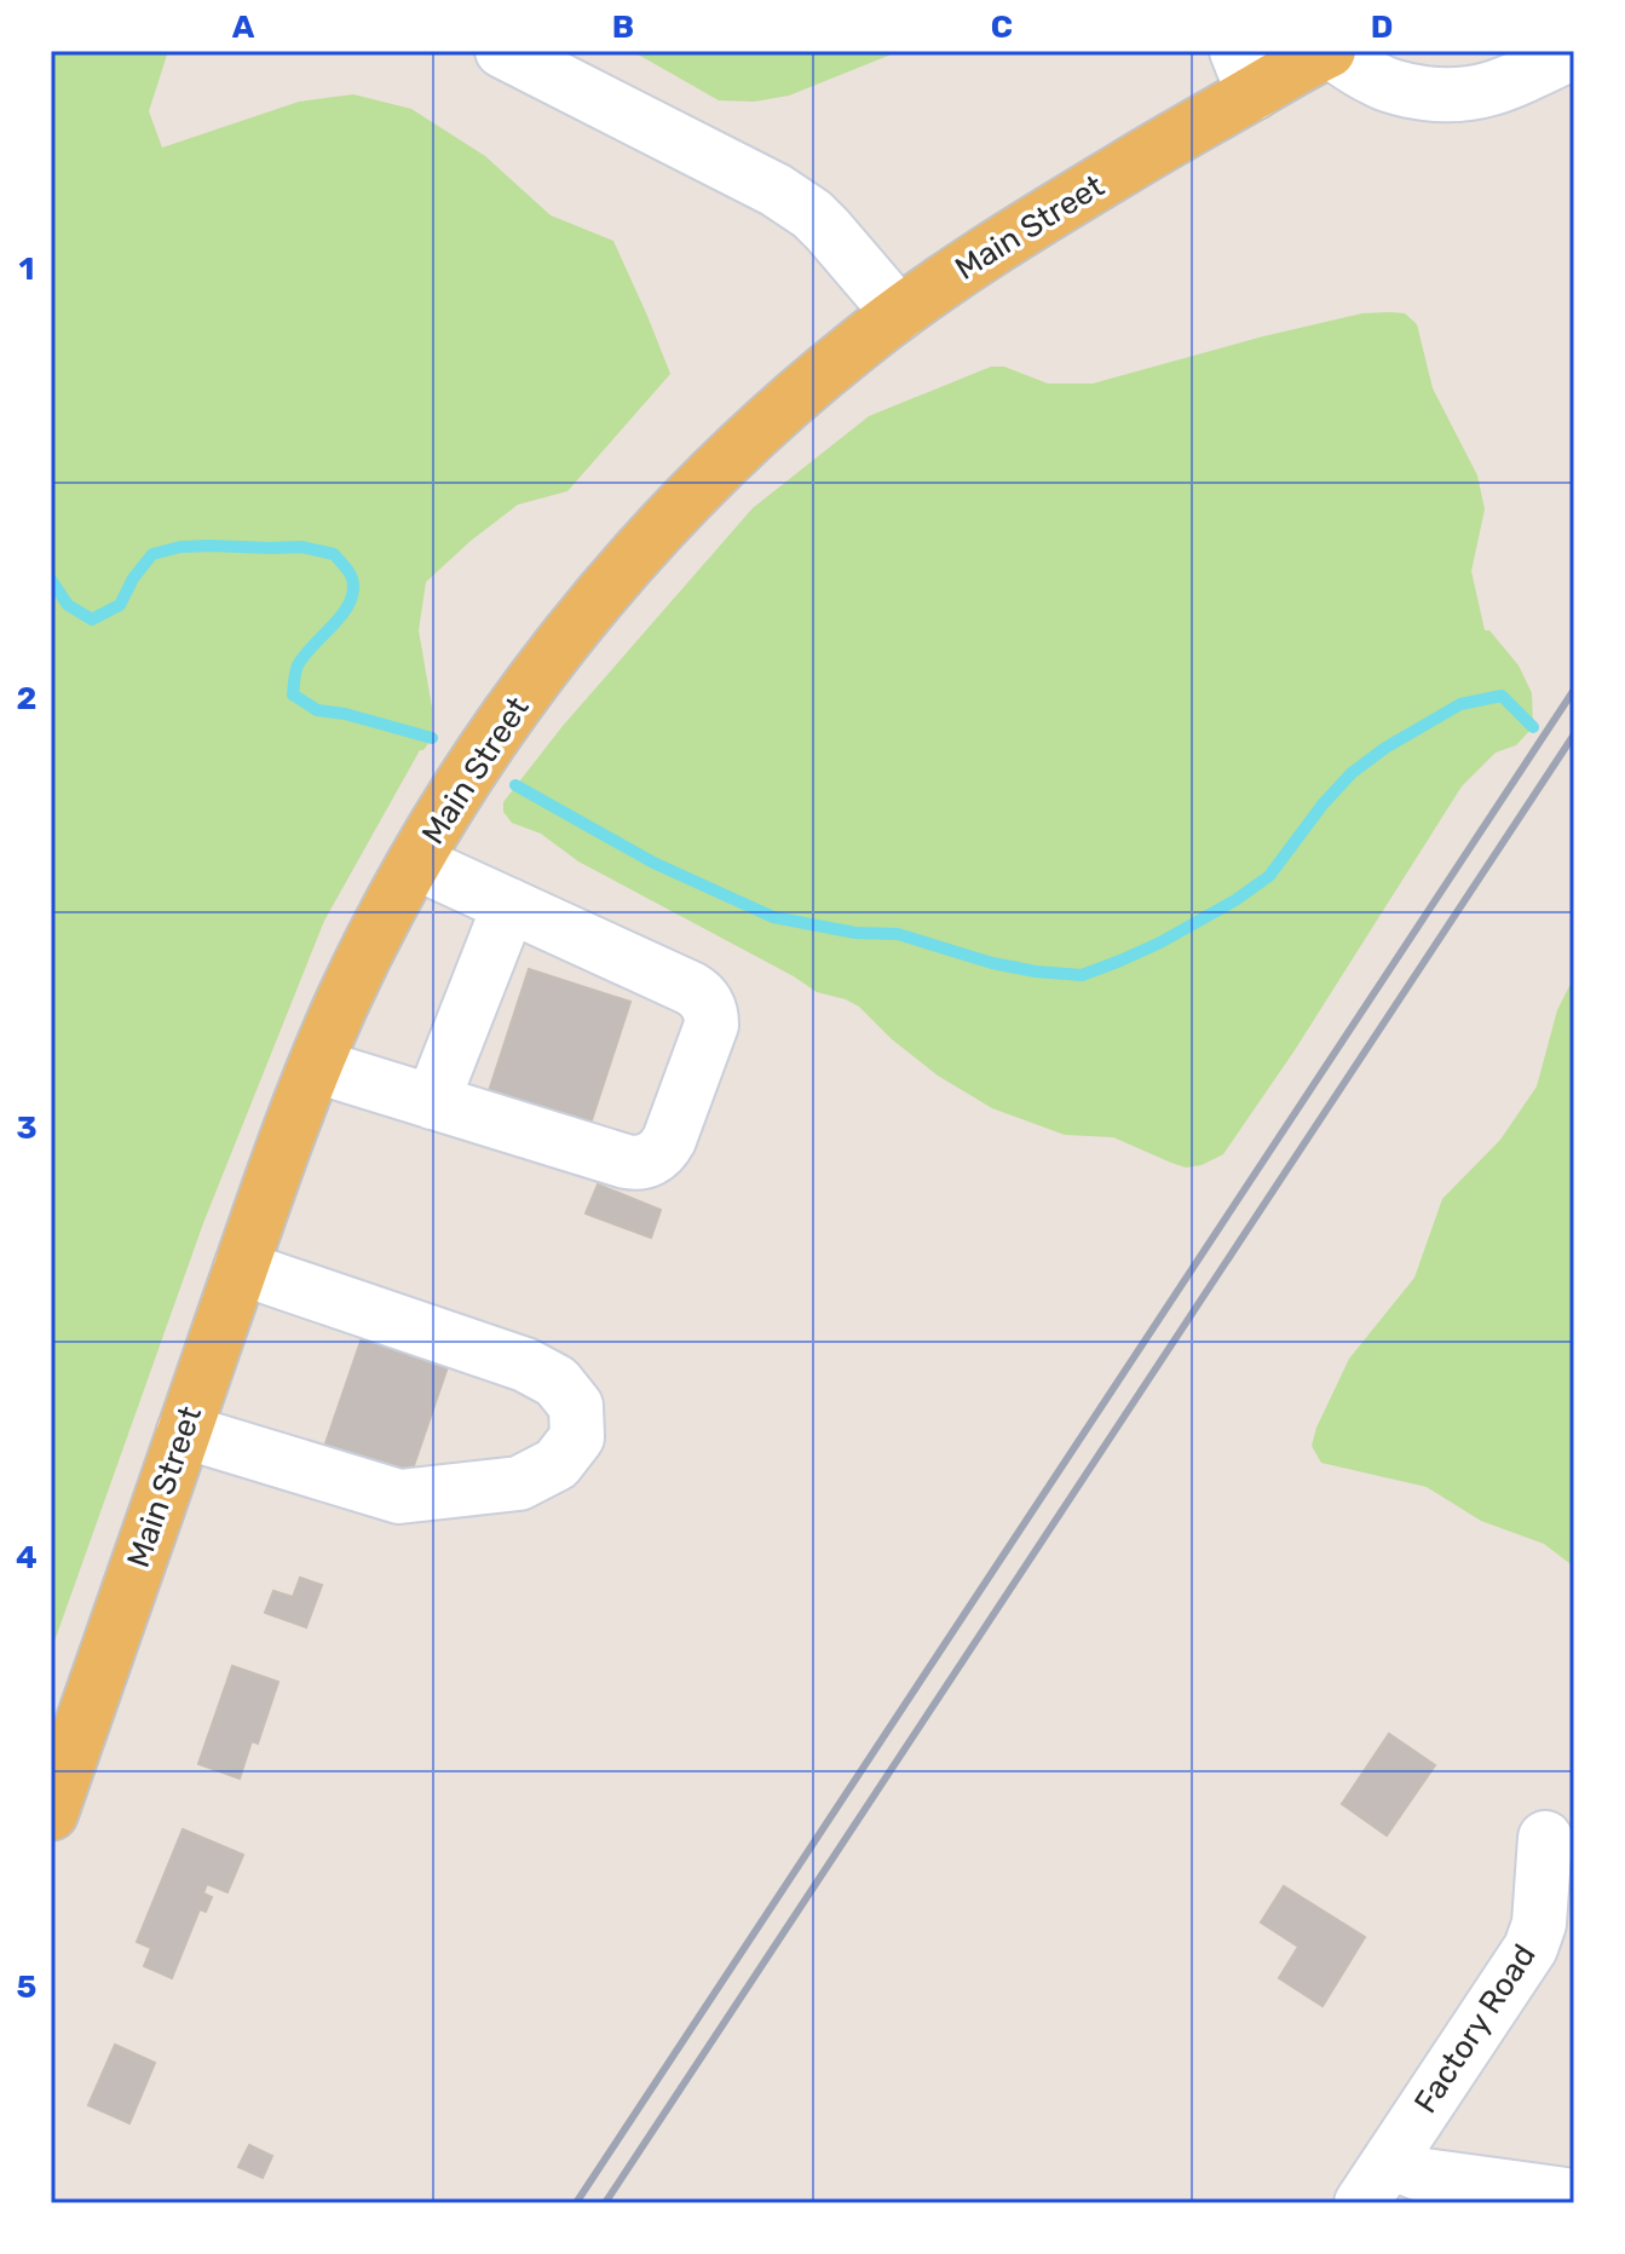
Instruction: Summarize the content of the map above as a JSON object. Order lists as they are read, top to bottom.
{
  "streets": {
    "main road": ["Main Street"],
    "street": ["Factory Road"]
  },
  "grid": {
    "columns": [
      "A",
      "B",
      "C",
      "D"
    ],
    "rows": [
      "1",
      "2",
      "3",
      "4",
      "5"
    ]
  }
}
